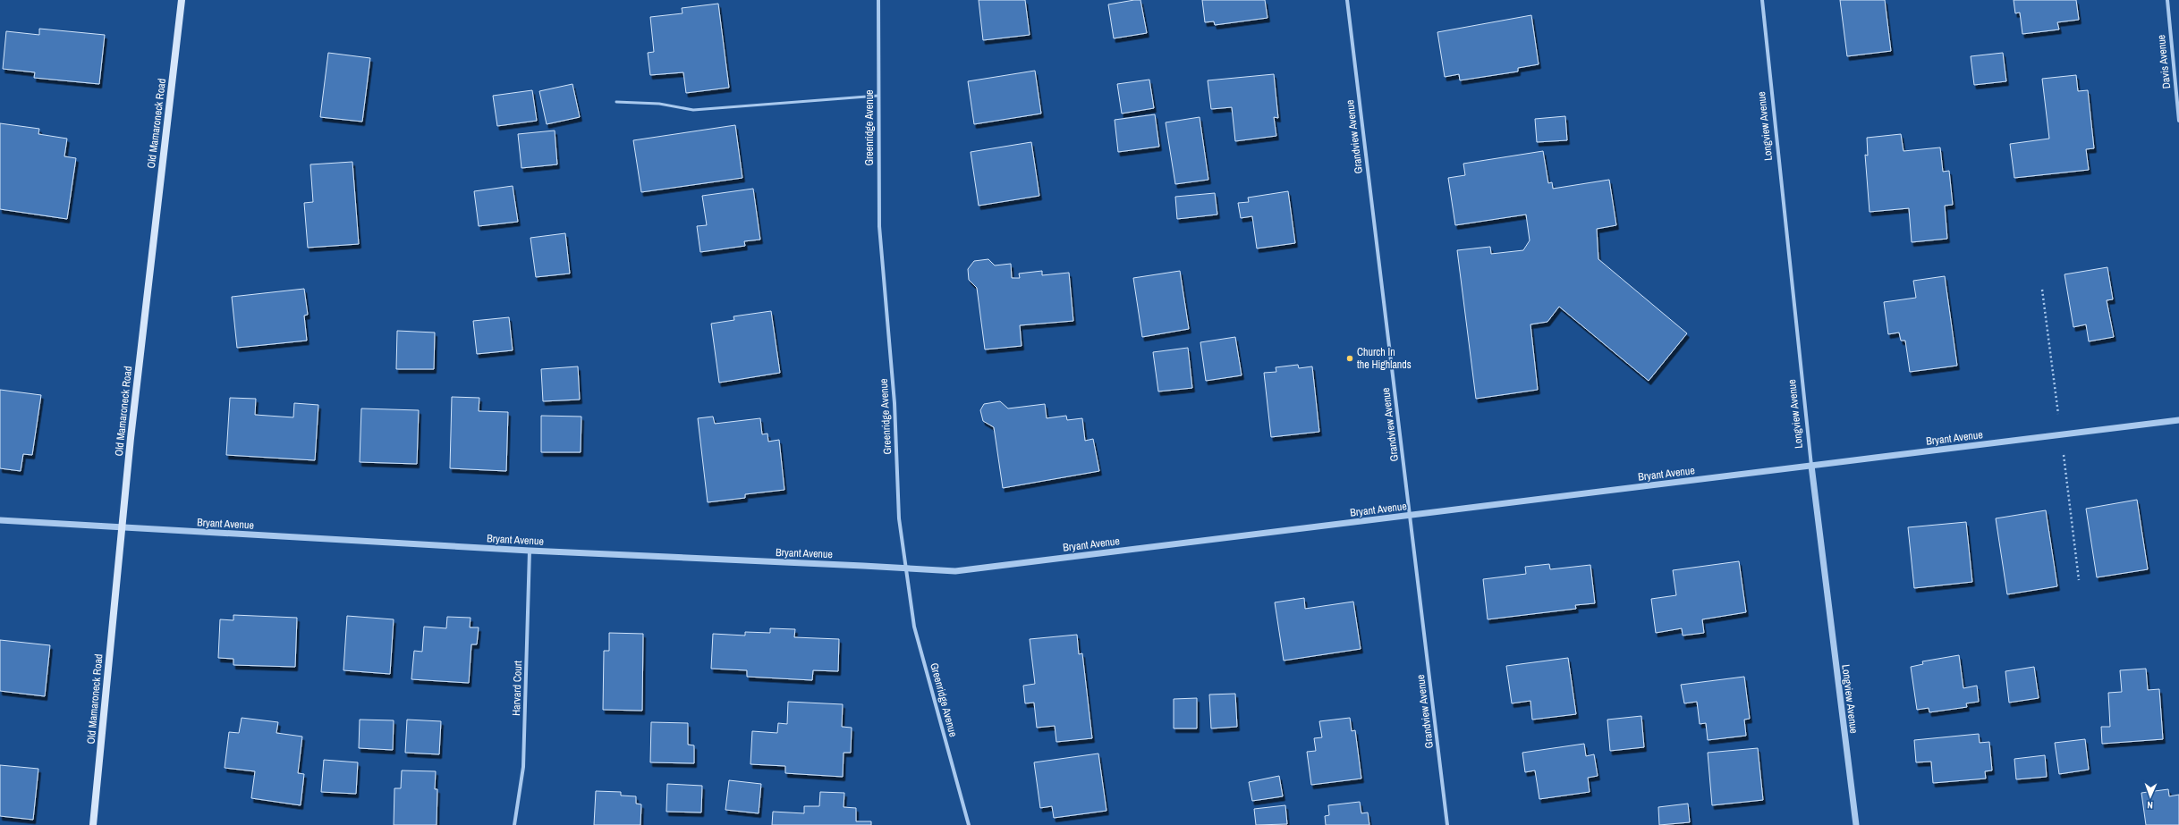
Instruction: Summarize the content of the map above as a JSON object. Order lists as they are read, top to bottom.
{
  "streets": {
    "main road": ["Old Mamaroneck Road"],
    "street": [
      "Davis Avenue",
      "Longview Avenue",
      "Greenridge Avenue",
      "Grandview Avenue",
      "Bryant Avenue",
      "Harvard Court"
    ]
  },
  "crossings": [
    ["Old Mamaroneck Road", "Bryant Avenue"],
    ["Longview Avenue", "Bryant Avenue"],
    ["Greenridge Avenue", "Bryant Avenue"],
    ["Grandview Avenue", "Bryant Avenue"],
    ["Bryant Avenue", "Harvard Court"]
  ],
  "places": ["Church In the Highlands"],
  "north": "bottom"
}
